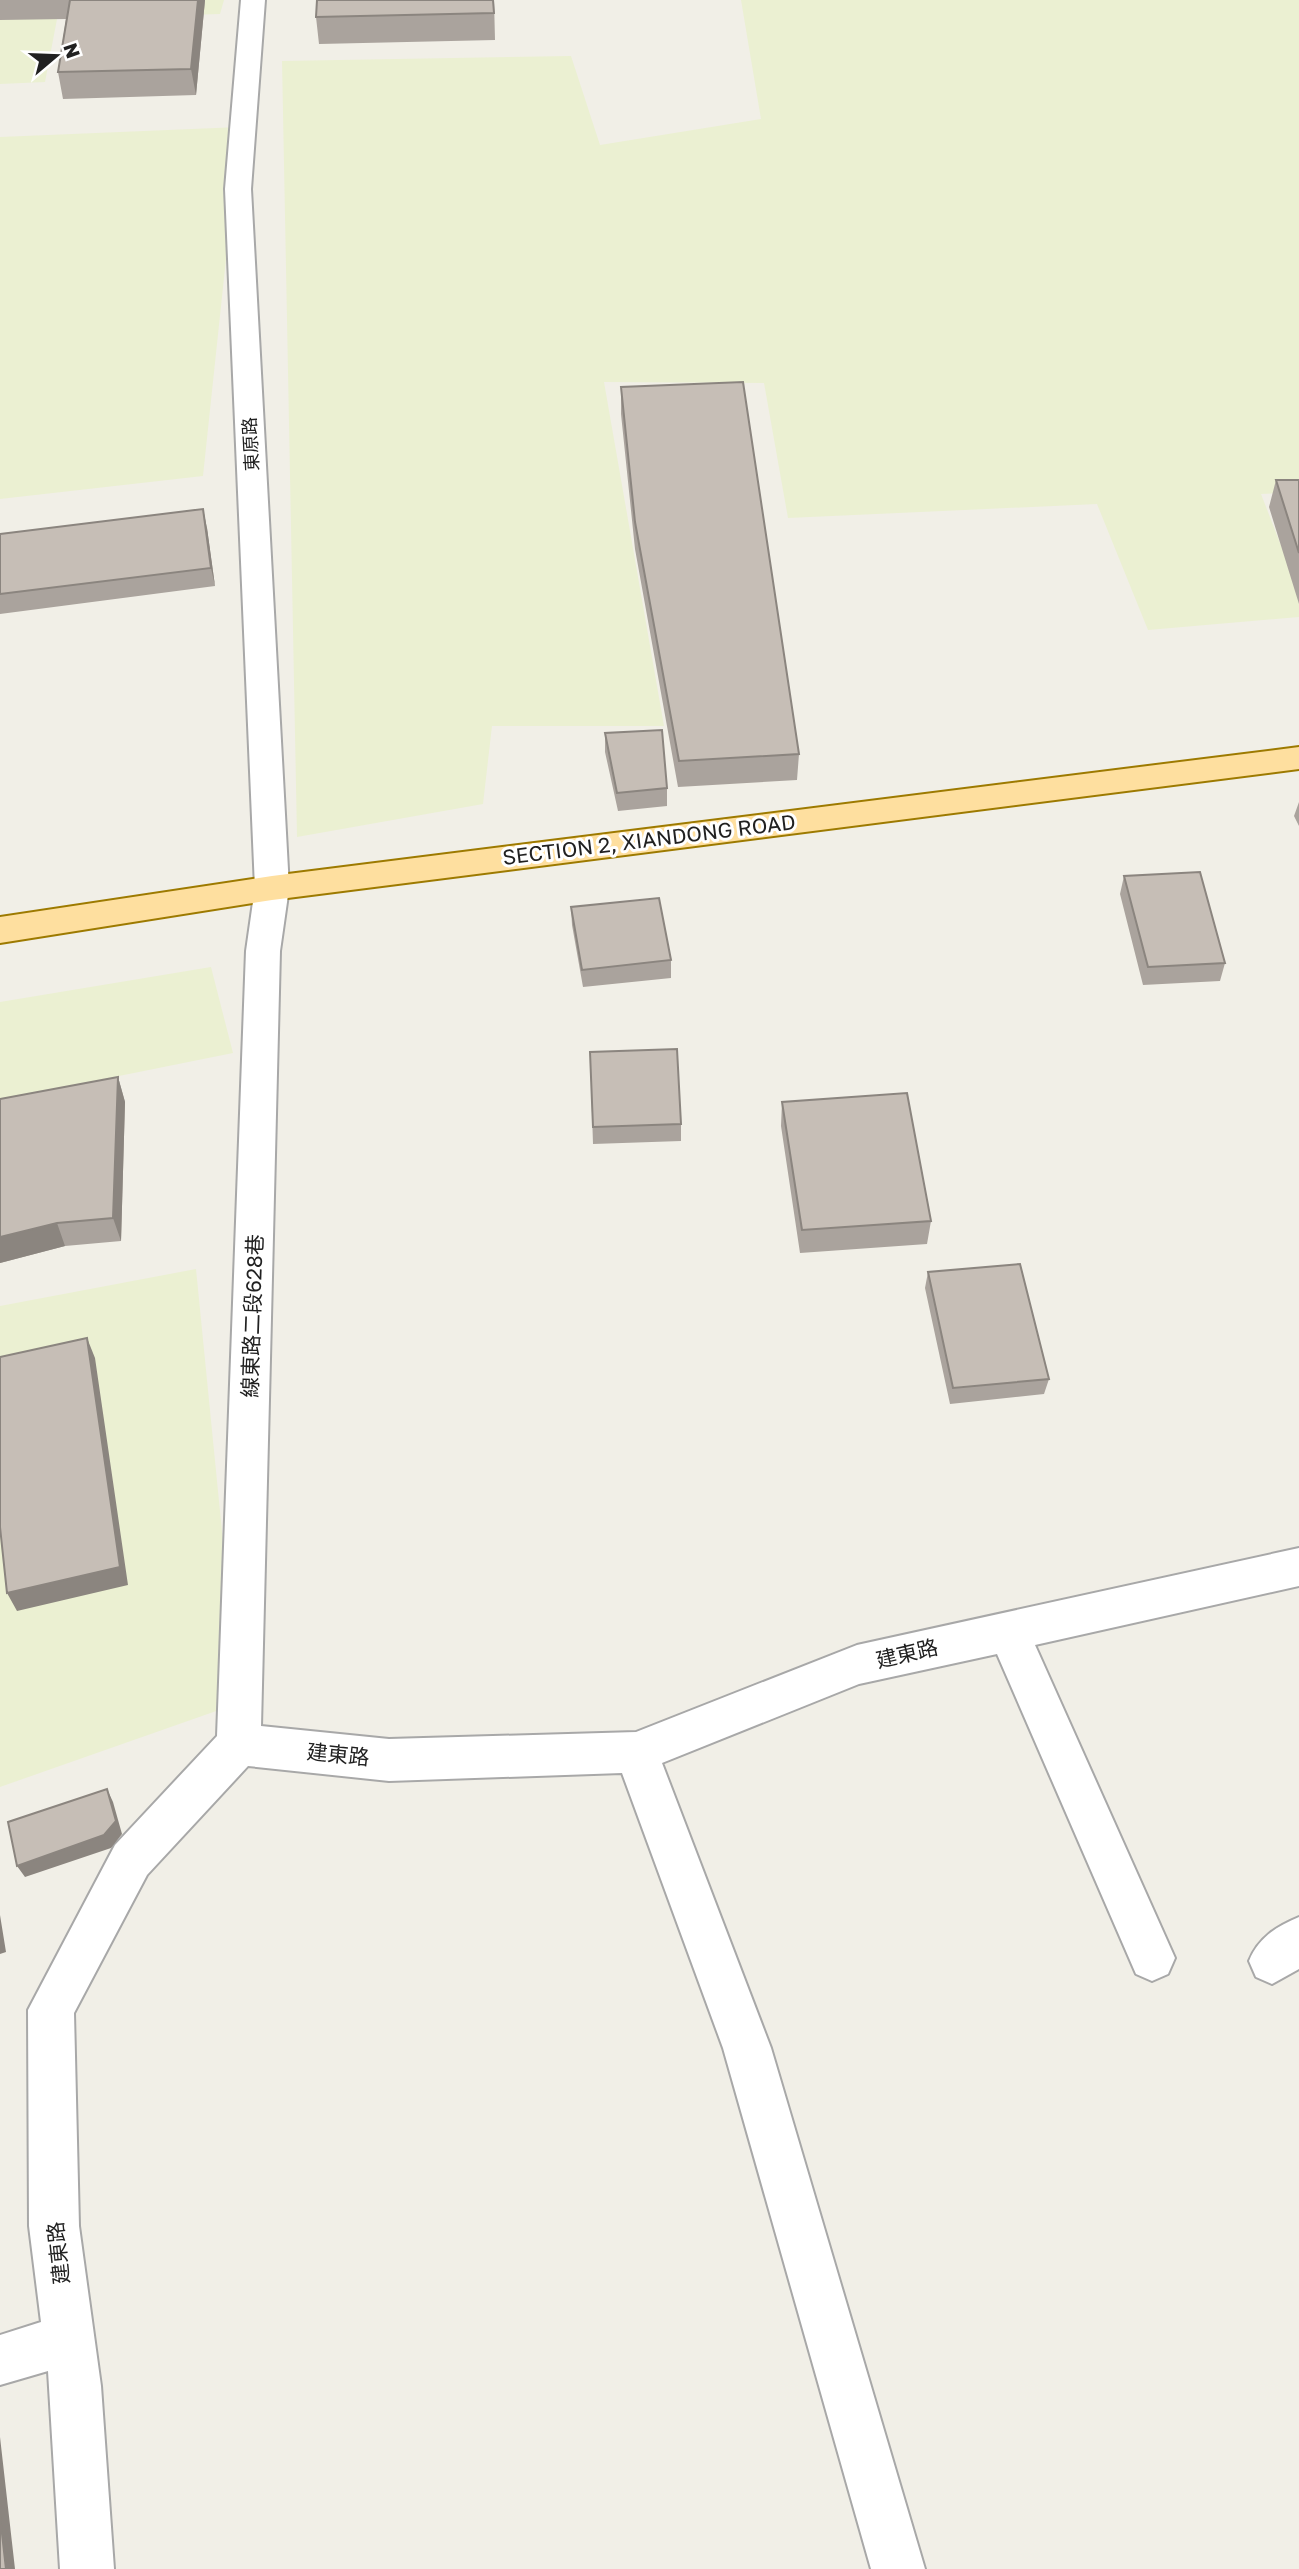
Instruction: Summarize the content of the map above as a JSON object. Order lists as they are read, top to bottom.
{
  "streets": {
    "main road": ["SECTION 2, XIANDONG ROAD"],
    "street": ["東原路", "線東路二段628巷", "建東路"]
  },
  "crossings": [
    ["東原路", "SECTION 2, XIANDONG ROAD"],
    ["東原路", "線東路二段628巷"],
    ["SECTION 2, XIANDONG ROAD", "線東路二段628巷"],
    ["線東路二段628巷", "建東路"]
  ],
  "north": "right"
}
